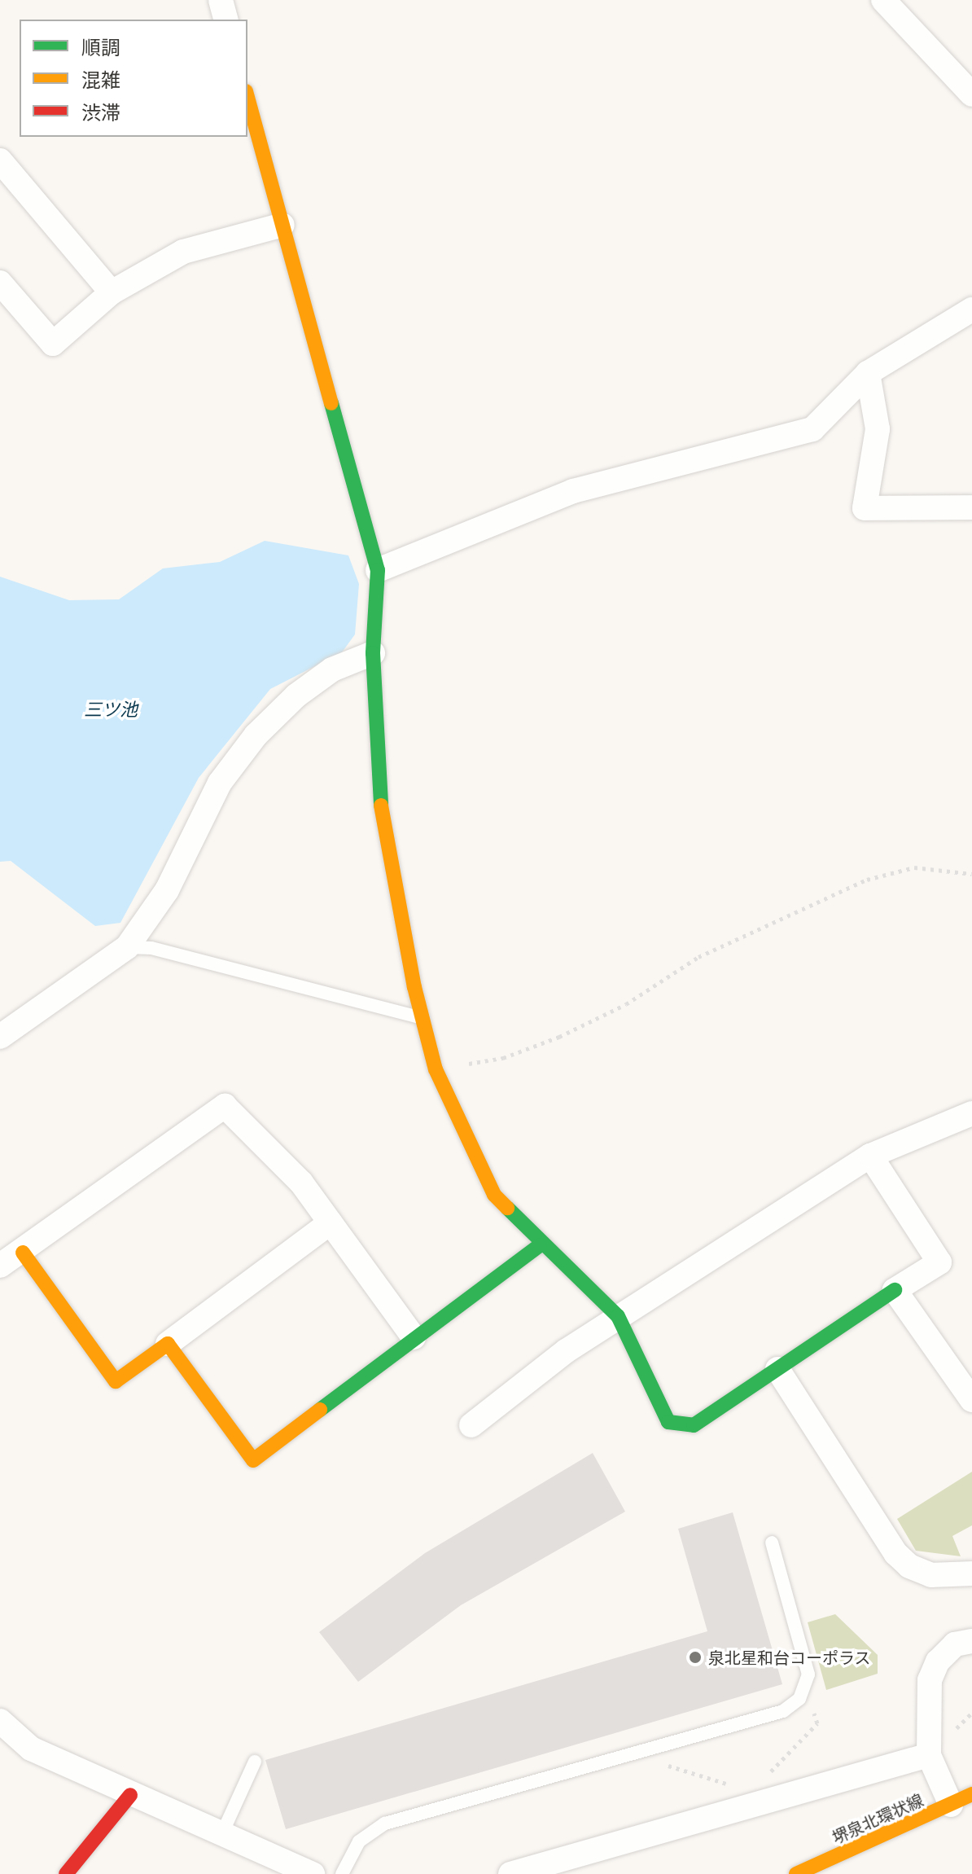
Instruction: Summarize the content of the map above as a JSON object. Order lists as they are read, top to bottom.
{
  "streets": {
    "street": ["堺泉北環状線"]
  },
  "water": ["三ツ池"],
  "places": ["泉北星和台コーポラス"],
  "legend": ["順調", "混雑", "渋滞"]
}
